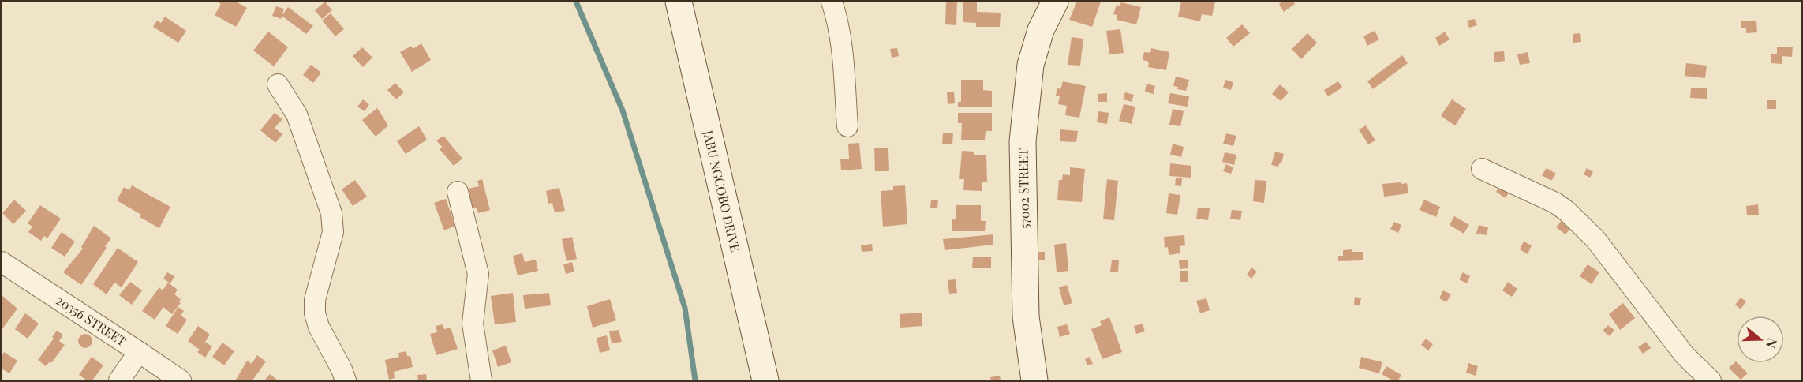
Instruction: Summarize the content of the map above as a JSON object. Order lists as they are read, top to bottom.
{
  "streets": {
    "main road": ["57002 STREET", "JABU NGCOBO DRIVE"],
    "street": ["20356 STREET"]
  },
  "north": "right"
}
